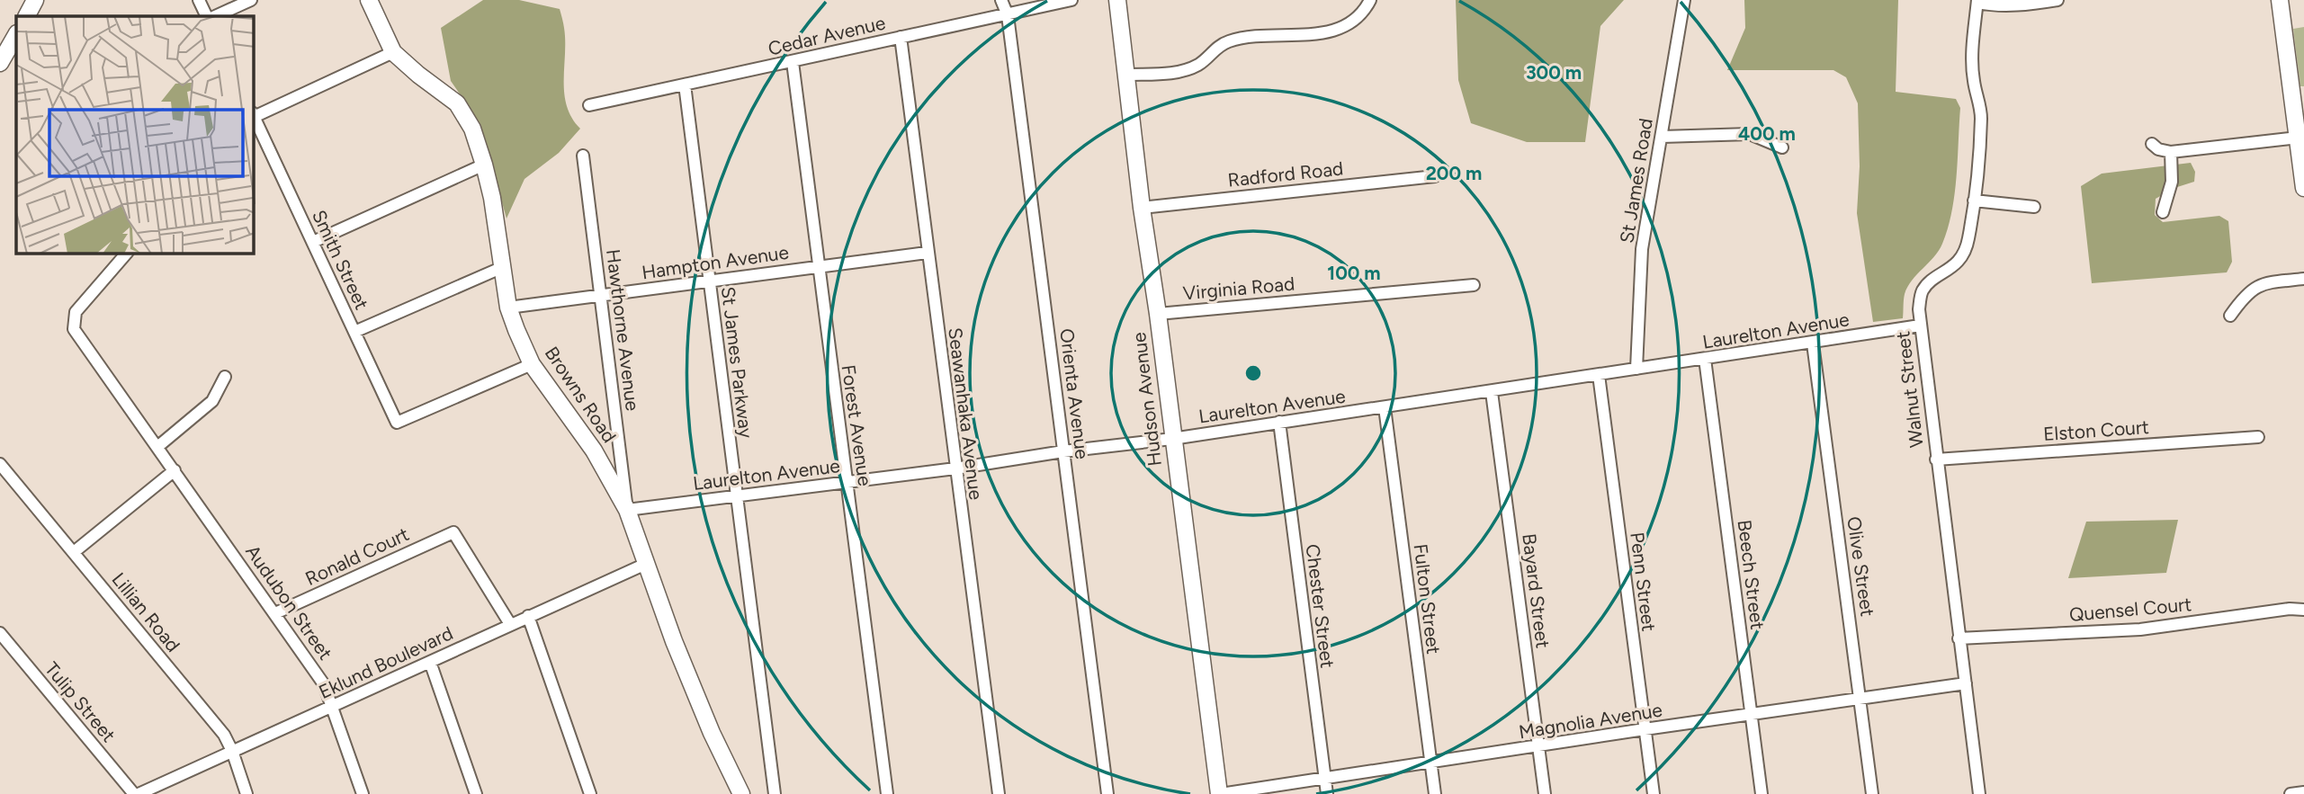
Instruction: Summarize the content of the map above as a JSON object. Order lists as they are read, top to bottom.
{
  "streets": {
    "street": [
      "Cedar Avenue",
      "Radford Road",
      "St James Road",
      "Smith Street",
      "Hampton Avenue",
      "Virginia Road",
      "Hawthorne Avenue",
      "Laurelton Avenue",
      "St James Parkway",
      "Walnut Street",
      "Orienta Avenue",
      "Browns Road",
      "Hudson Avenue",
      "Seawanhaka Avenue",
      "Forest Avenue",
      "Elston Court",
      "Ronald Court",
      "Olive Street",
      "Beech Street",
      "Penn Street",
      "Bayard Street",
      "Fulton Street",
      "Audubon Street",
      "Chester Street",
      "Quensel Court",
      "Lillian Road",
      "Eklund Boulevard",
      "Tulip Street",
      "Magnolia Avenue"
    ]
  },
  "crossings": [
    ["Cedar Avenue", "St James Parkway"],
    ["Cedar Avenue", "Orienta Avenue"],
    ["Cedar Avenue", "Seawanhaka Avenue"],
    ["Cedar Avenue", "Forest Avenue"],
    ["Radford Road", "Hudson Avenue"],
    ["St James Road", "Laurelton Avenue"],
    ["Smith Street", "Browns Road"],
    ["Hampton Avenue", "Hawthorne Avenue"],
    ["Hampton Avenue", "St James Parkway"],
    ["Hampton Avenue", "Browns Road"],
    ["Hampton Avenue", "Seawanhaka Avenue"],
    ["Hampton Avenue", "Forest Avenue"],
    ["Virginia Road", "Hudson Avenue"],
    ["Hawthorne Avenue", "Laurelton Avenue"],
    ["Hawthorne Avenue", "Browns Road"],
    ["Laurelton Avenue", "St James Parkway"],
    ["Laurelton Avenue", "Walnut Street"],
    ["Laurelton Avenue", "Orienta Avenue"],
    ["Laurelton Avenue", "Browns Road"],
    ["Laurelton Avenue", "Hudson Avenue"],
    ["Laurelton Avenue", "Seawanhaka Avenue"],
    ["Laurelton Avenue", "Forest Avenue"],
    ["Laurelton Avenue", "Olive Street"],
    ["Laurelton Avenue", "Beech Street"],
    ["Laurelton Avenue", "Penn Street"],
    ["Laurelton Avenue", "Bayard Street"],
    ["Laurelton Avenue", "Fulton Street"],
    ["Laurelton Avenue", "Chester Street"],
    ["Walnut Street", "Elston Court"],
    ["Walnut Street", "Quensel Court"],
    ["Walnut Street", "Magnolia Avenue"],
    ["Browns Road", "Eklund Boulevard"],
    ["Hudson Avenue", "Magnolia Avenue"],
    ["Ronald Court", "Audubon Street"],
    ["Ronald Court", "Eklund Boulevard"],
    ["Olive Street", "Magnolia Avenue"],
    ["Beech Street", "Magnolia Avenue"],
    ["Penn Street", "Magnolia Avenue"],
    ["Bayard Street", "Magnolia Avenue"],
    ["Fulton Street", "Magnolia Avenue"],
    ["Audubon Street", "Eklund Boulevard"],
    ["Chester Street", "Magnolia Avenue"],
    ["Lillian Road", "Eklund Boulevard"],
    ["Eklund Boulevard", "Tulip Street"]
  ],
  "rings": [
    "300 m",
    "400 m",
    "200 m",
    "100 m"
  ]
}
